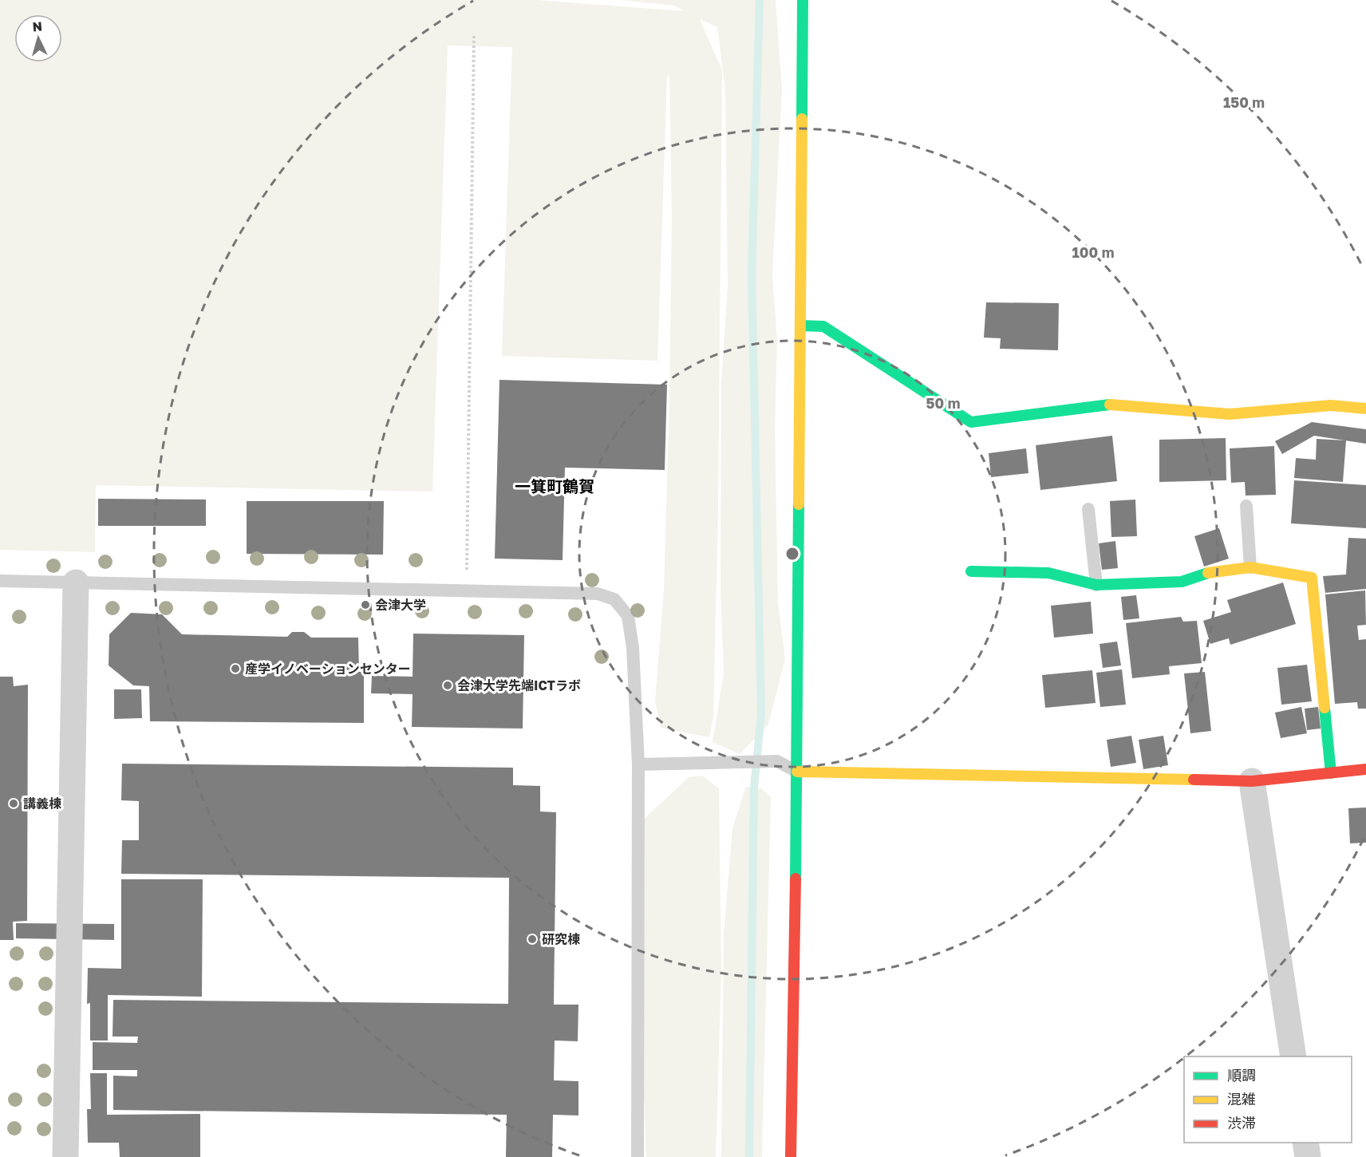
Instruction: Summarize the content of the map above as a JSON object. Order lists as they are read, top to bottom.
{
  "districts": ["一箕町鶴賀"],
  "places": [
    "会津大学",
    "産学イノベーションセンター",
    "会津大学先端ICTラボ",
    "講義棟",
    "研究棟"
  ],
  "legend": ["順調", "混雑", "渋滞"],
  "north": "top",
  "rings": ["150 m", "100 m", "50 m"]
}
